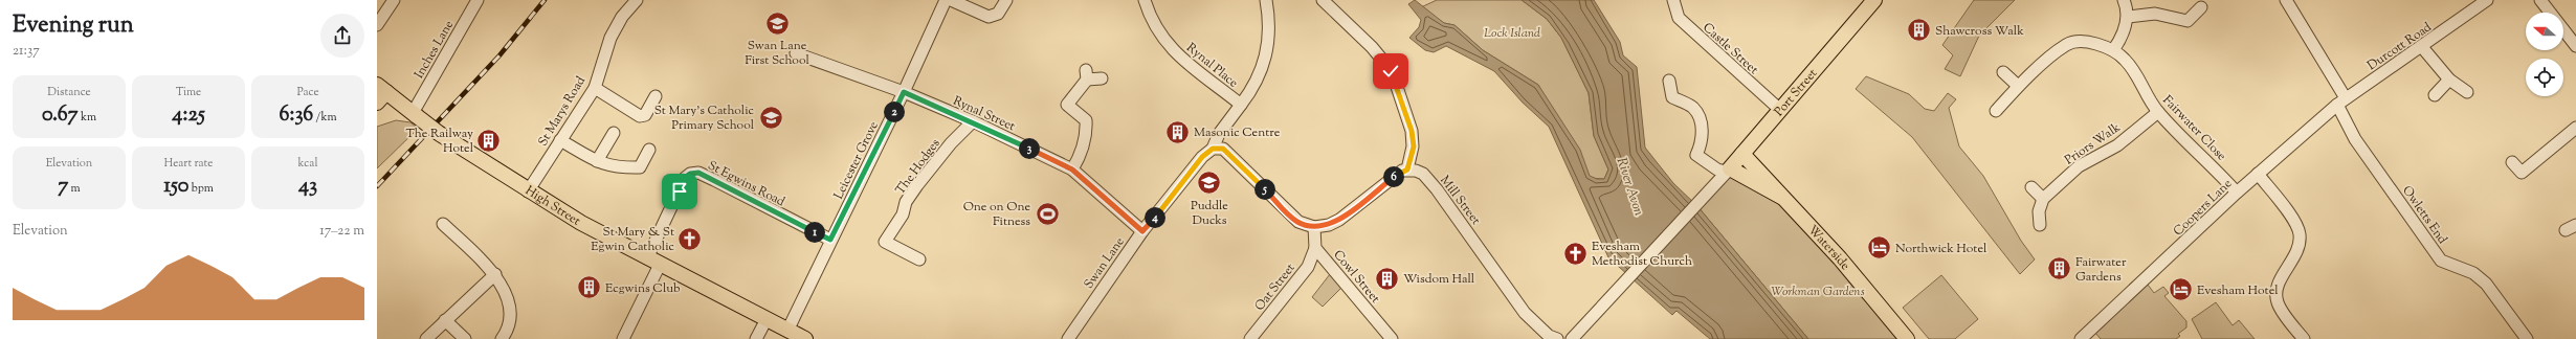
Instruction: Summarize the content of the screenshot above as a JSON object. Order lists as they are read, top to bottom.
{
  "streets": {
    "main road": ["Port Street", "High Street", "Waterside"],
    "street": [
      "Durcott Road",
      "Castle Street",
      "Inches Lane",
      "Rynal Place",
      "St Marys Road",
      "Rynal Street",
      "Fairwater Close",
      "Priors Walk",
      "Leicester Grove",
      "The Hodges",
      "St Egwins Road",
      "Mill Street",
      "Coopers Lane",
      "Owletts End",
      "Swan Lane",
      "Cowl Street",
      "Oat Street"
    ]
  },
  "crossings": [
    ["Durcott Road", "Coopers Lane"],
    ["Durcott Road", "Owletts End"],
    ["Castle Street", "Port Street"],
    ["Inches Lane", "High Street"],
    ["Rynal Place", "Swan Lane"],
    ["Port Street", "Waterside"],
    ["St Marys Road", "High Street"],
    ["Rynal Street", "Leicester Grove"],
    ["Rynal Street", "The Hodges"],
    ["Rynal Street", "Swan Lane"],
    ["Fairwater Close", "Priors Walk"],
    ["Fairwater Close", "Coopers Lane"],
    ["Leicester Grove", "St Egwins Road"],
    ["Leicester Grove", "High Street"],
    ["St Egwins Road", "High Street"],
    ["Coopers Lane", "Owletts End"],
    ["Cowl Street", "Oat Street"]
  ],
  "water": ["River Avon"],
  "parks": ["Lock Island", "Workman Gardens"],
  "places": {
    "school or university": ["Swan Lane First School", "St Mary's Catholic Primary School", "Puddle Ducks"],
    "building": [
      "Shawcross Walk",
      "Masonic Centre",
      "The Railway Hotel",
      "Fairwater Gardens",
      "Wisdom Hall",
      "Ecgwins Club"
    ],
    "sports": ["One on One Fitness"],
    "church": ["St Mary & St Egwin Catholic", "Evesham Methodist Church"],
    "hotel": ["Northwick Hotel", "Evesham Hotel"]
  },
  "north": "left",
  "page": {
    "heading": ["Evening run", "21:37"],
    "stats": [
      ["Distance", "0.67 km"],
      ["Time", "4:25"],
      ["Pace", "6:36 /km"],
      ["Elevation", "7 m"],
      ["Heart rate", "150 bpm"],
      ["kcal", "43"]
    ],
    "pins": [
      "2",
      "3",
      "6",
      "5",
      "4",
      "1"
    ],
    "chart": ["Elevation", "17–22 m"]
  }
}
